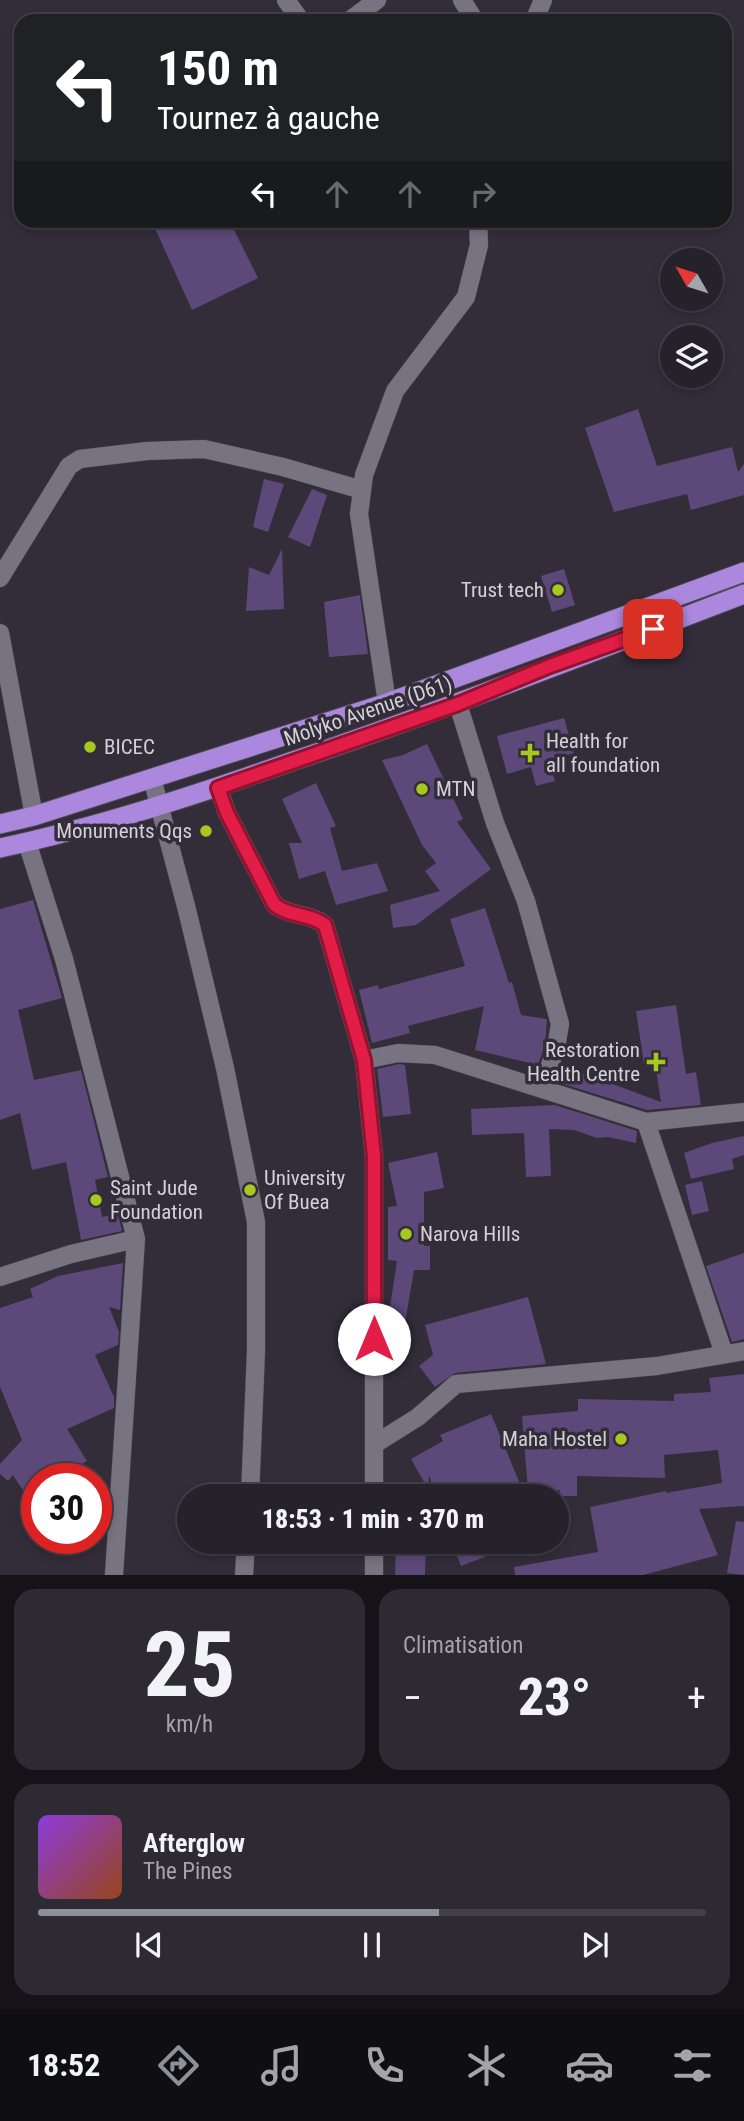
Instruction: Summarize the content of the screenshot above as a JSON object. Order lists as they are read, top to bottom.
{
  "streets": {
    "highway": ["Molyko Avenue (D61)"]
  },
  "places": {
    "other": [
      "Trust tech",
      "BICEC",
      "MTN",
      "Monuments Qqs",
      "University Of Buea",
      "Saint Jude Foundation",
      "Narova Hills",
      "Maha Hostel"
    ],
    "health": ["Health for all foundation", "Restoration Health Centre"]
  },
  "north": "top left",
  "page": {
    "turn": ["150 m", "Tournez à gauche"],
    "limit": "30",
    "trip": "18:53 · 1 min · 370 m",
    "tile": [
      ["25", "km/h"],
      "Climatisation"
    ],
    "heat": ["−", "23°", "+"],
    "song": ["Afterglow", "The Pines"],
    "tabs": "18:52"
  }
}
